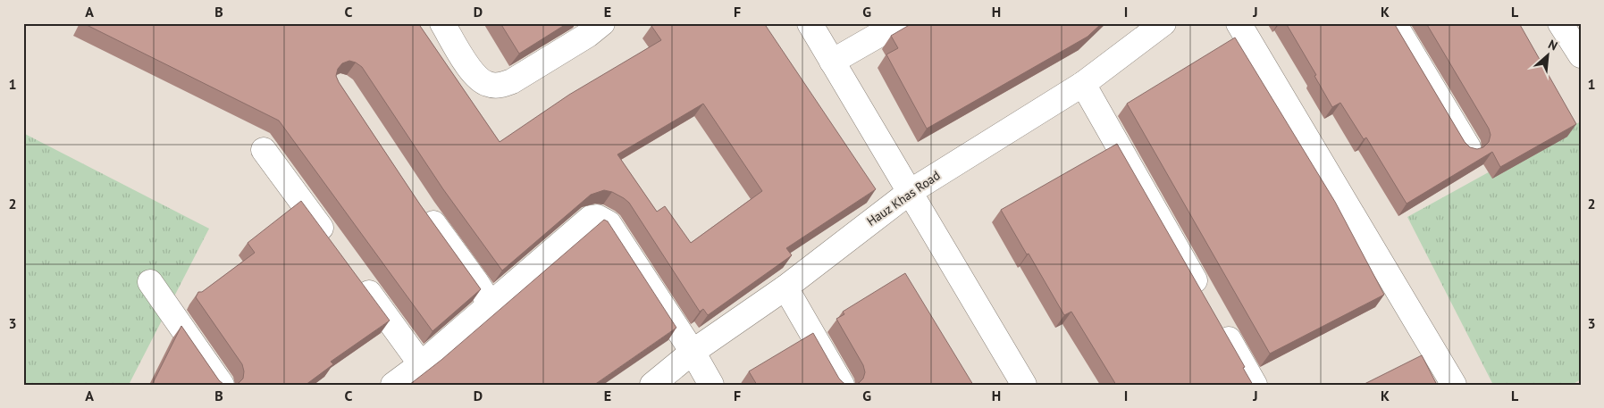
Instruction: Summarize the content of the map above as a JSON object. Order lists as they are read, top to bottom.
{
  "streets": {
    "street": ["Hauz Khas Road"]
  },
  "north": "top right",
  "grid": {
    "columns": [
      "A",
      "B",
      "C",
      "D",
      "E",
      "F",
      "G",
      "H",
      "I",
      "J",
      "K",
      "L"
    ],
    "rows": ["1", "2", "3"]
  }
}
